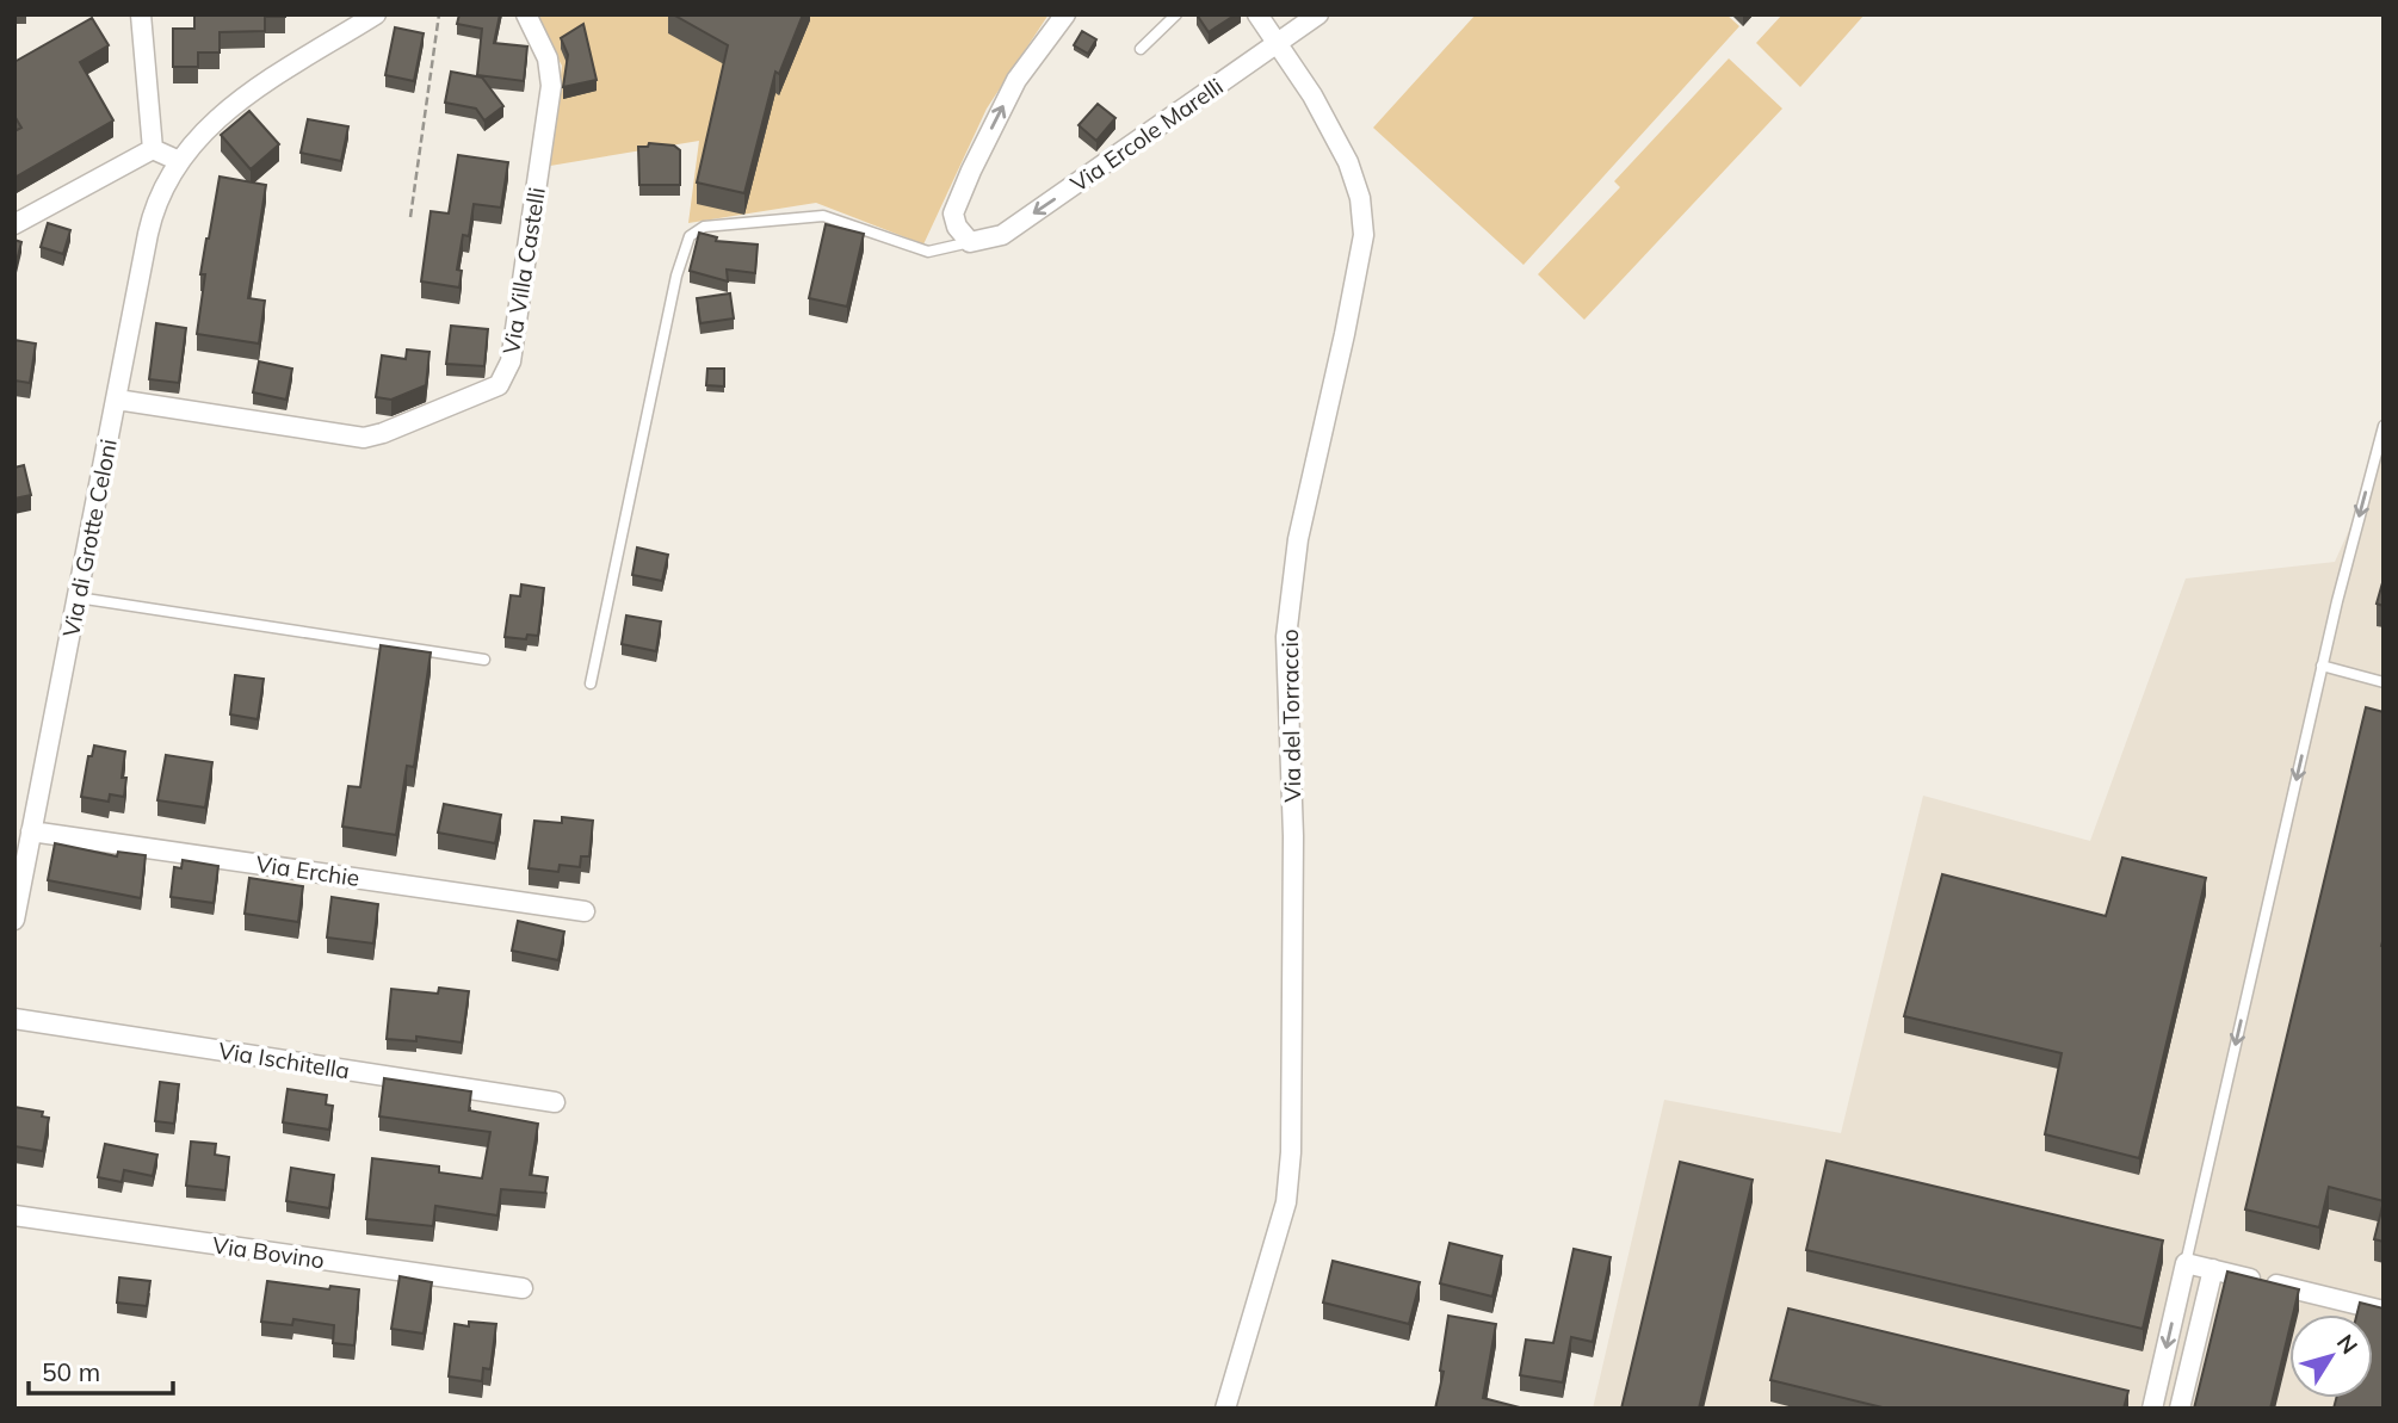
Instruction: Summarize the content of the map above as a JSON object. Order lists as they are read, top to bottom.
{
  "streets": {
    "street": [
      "Via Ercole Marelli",
      "Via Villa Castelli",
      "Via di Grotte Celoni",
      "Via del Torraccio",
      "Via Erchie",
      "Via Ischitella",
      "Via Bovino"
    ]
  },
  "crossings": [
    ["Via Ercole Marelli", "Via del Torraccio"],
    ["Via Villa Castelli", "Via di Grotte Celoni"],
    ["Via di Grotte Celoni", "Via Erchie"]
  ],
  "one_way": ["Via Ercole Marelli"],
  "scale_bar": "50 m",
  "north": "top right"
}
